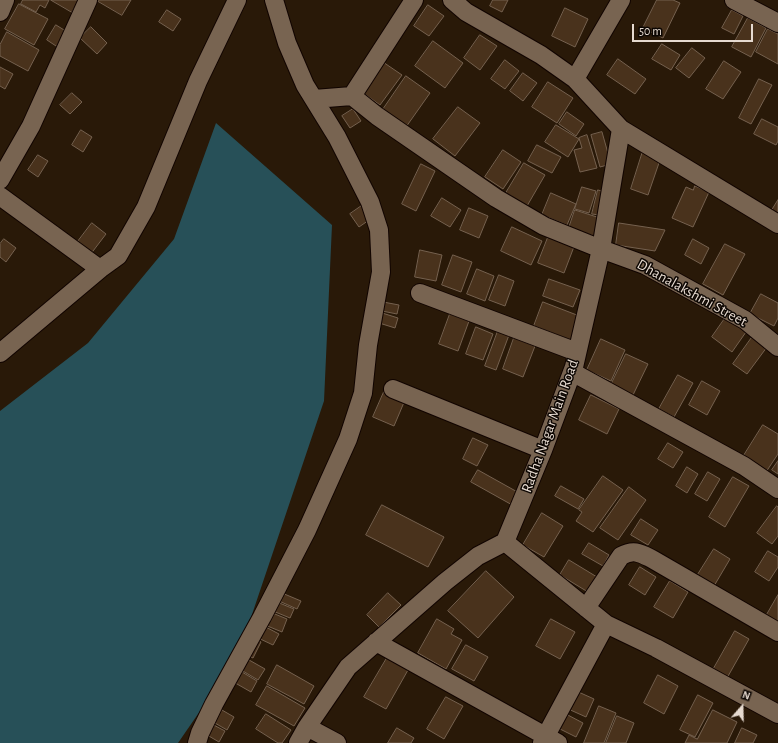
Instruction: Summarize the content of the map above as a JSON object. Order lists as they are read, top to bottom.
{
  "streets": {
    "street": ["Dhanalakshmi Street", "Radha Nagar Main Road"]
  },
  "crossings": [
    ["Dhanalakshmi Street", "Radha Nagar Main Road"]
  ],
  "scale_bar": "50 m",
  "north": "top"
}
